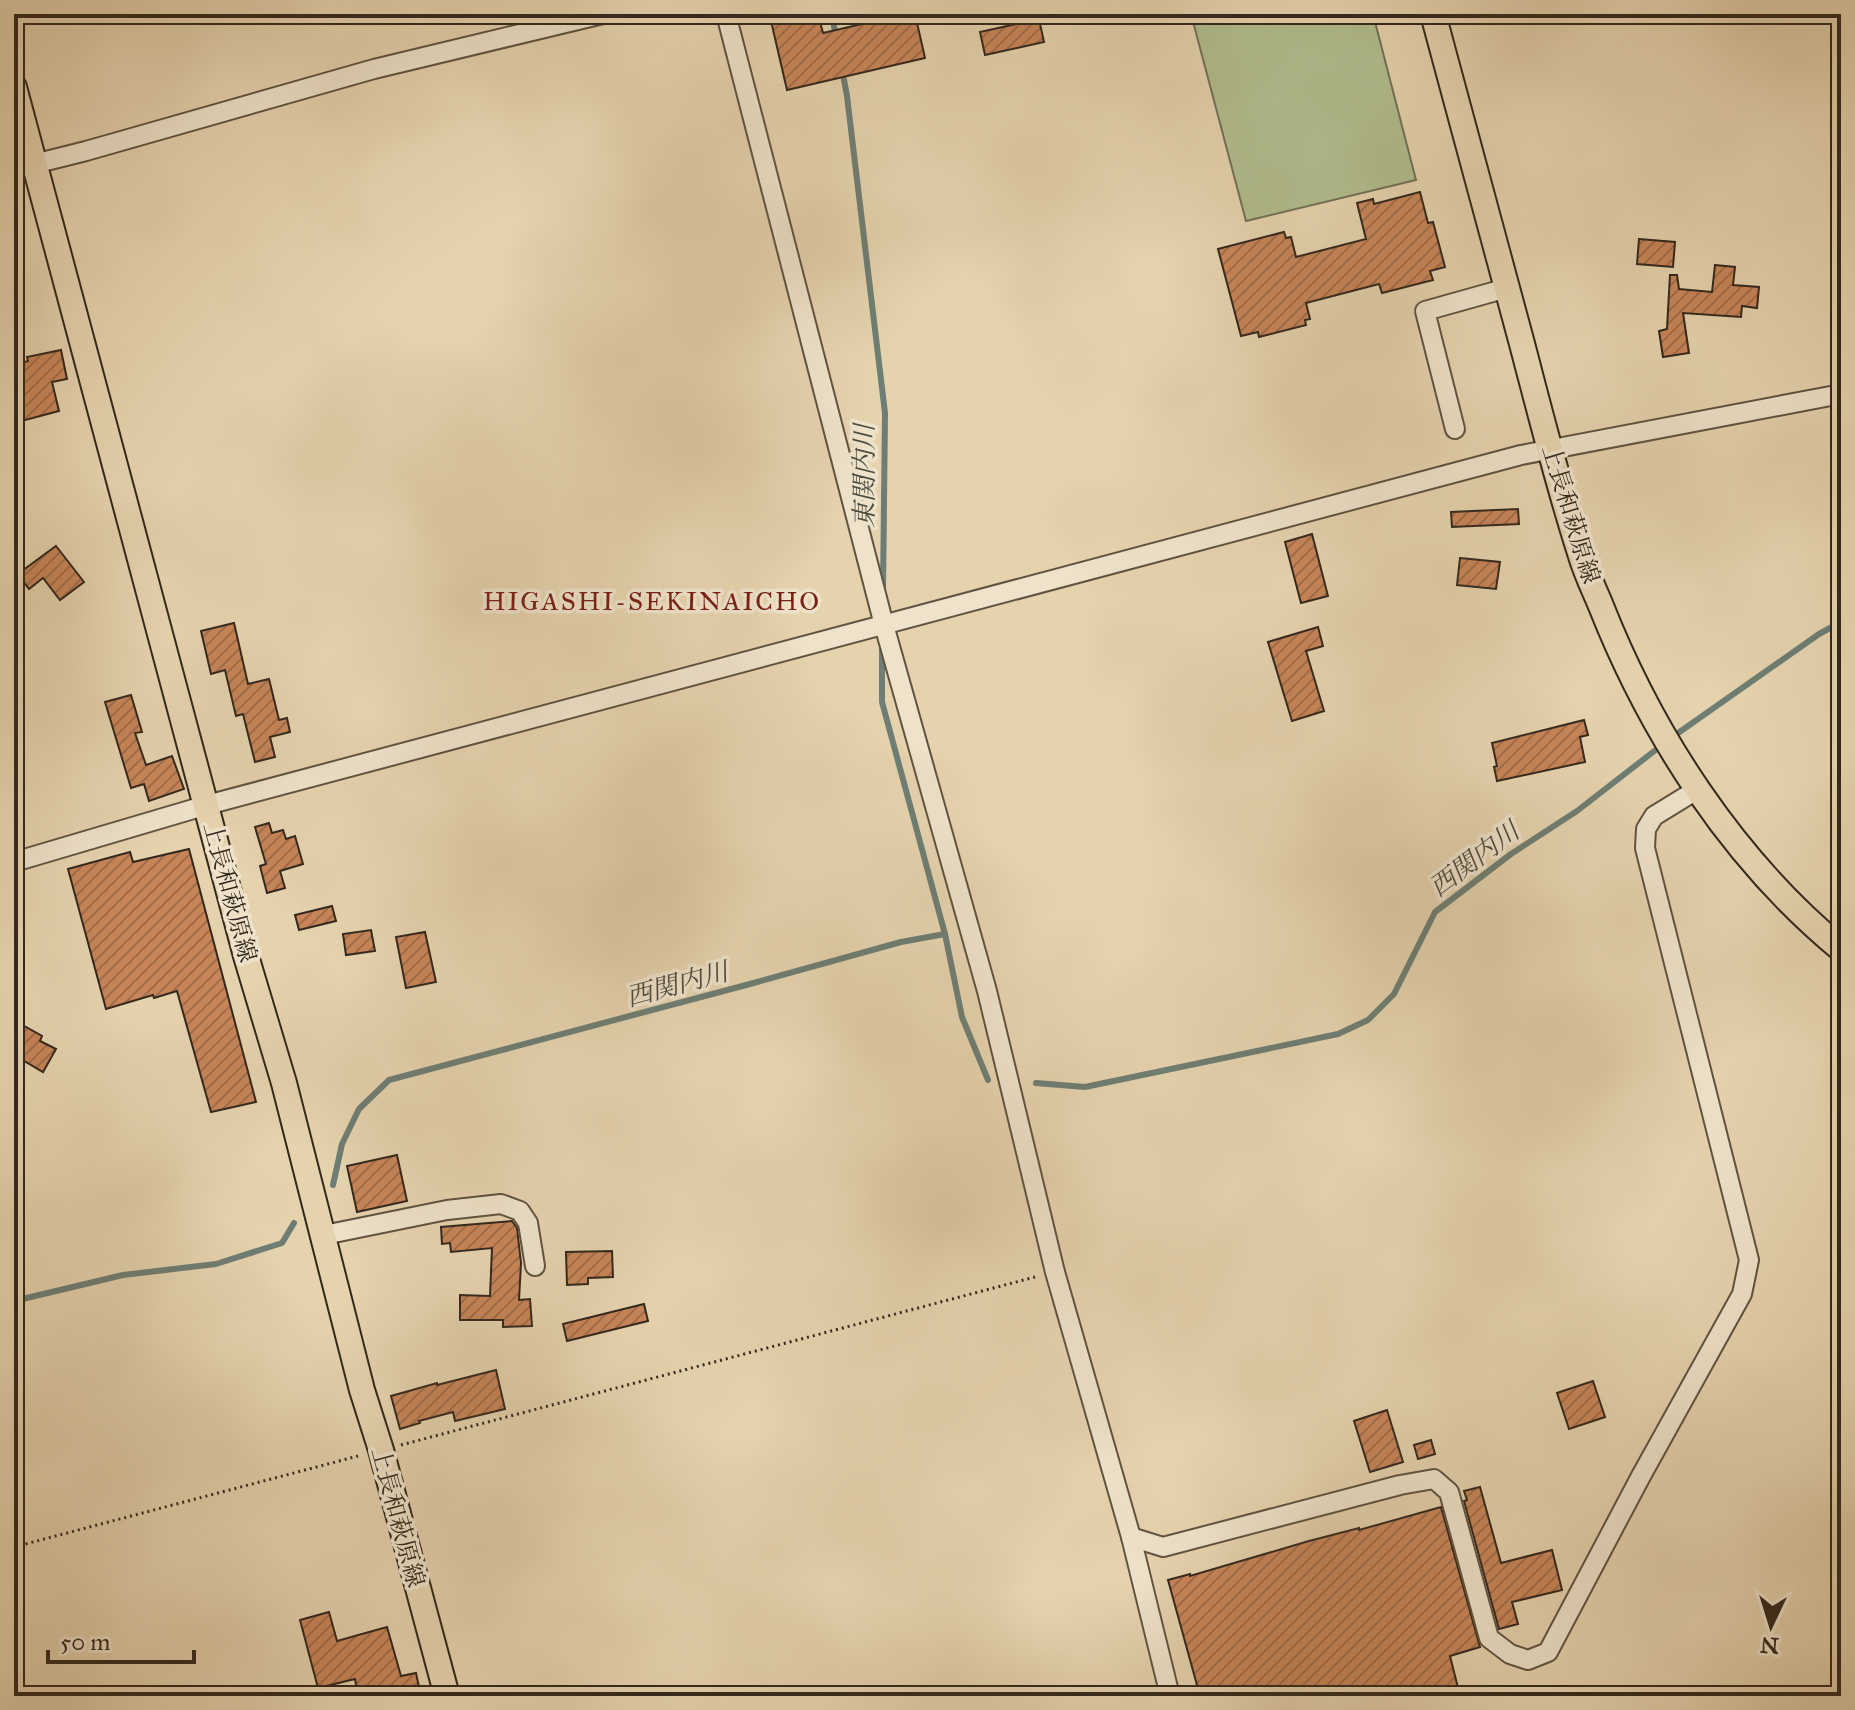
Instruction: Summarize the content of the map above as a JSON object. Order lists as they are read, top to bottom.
{
  "streets": {
    "main road": ["上長和萩原線"]
  },
  "districts": ["HIGASHI-SEKINAICHO"],
  "water": ["東関内川", "西関内川"],
  "scale_bar": "50 m",
  "north": "bottom"
}
